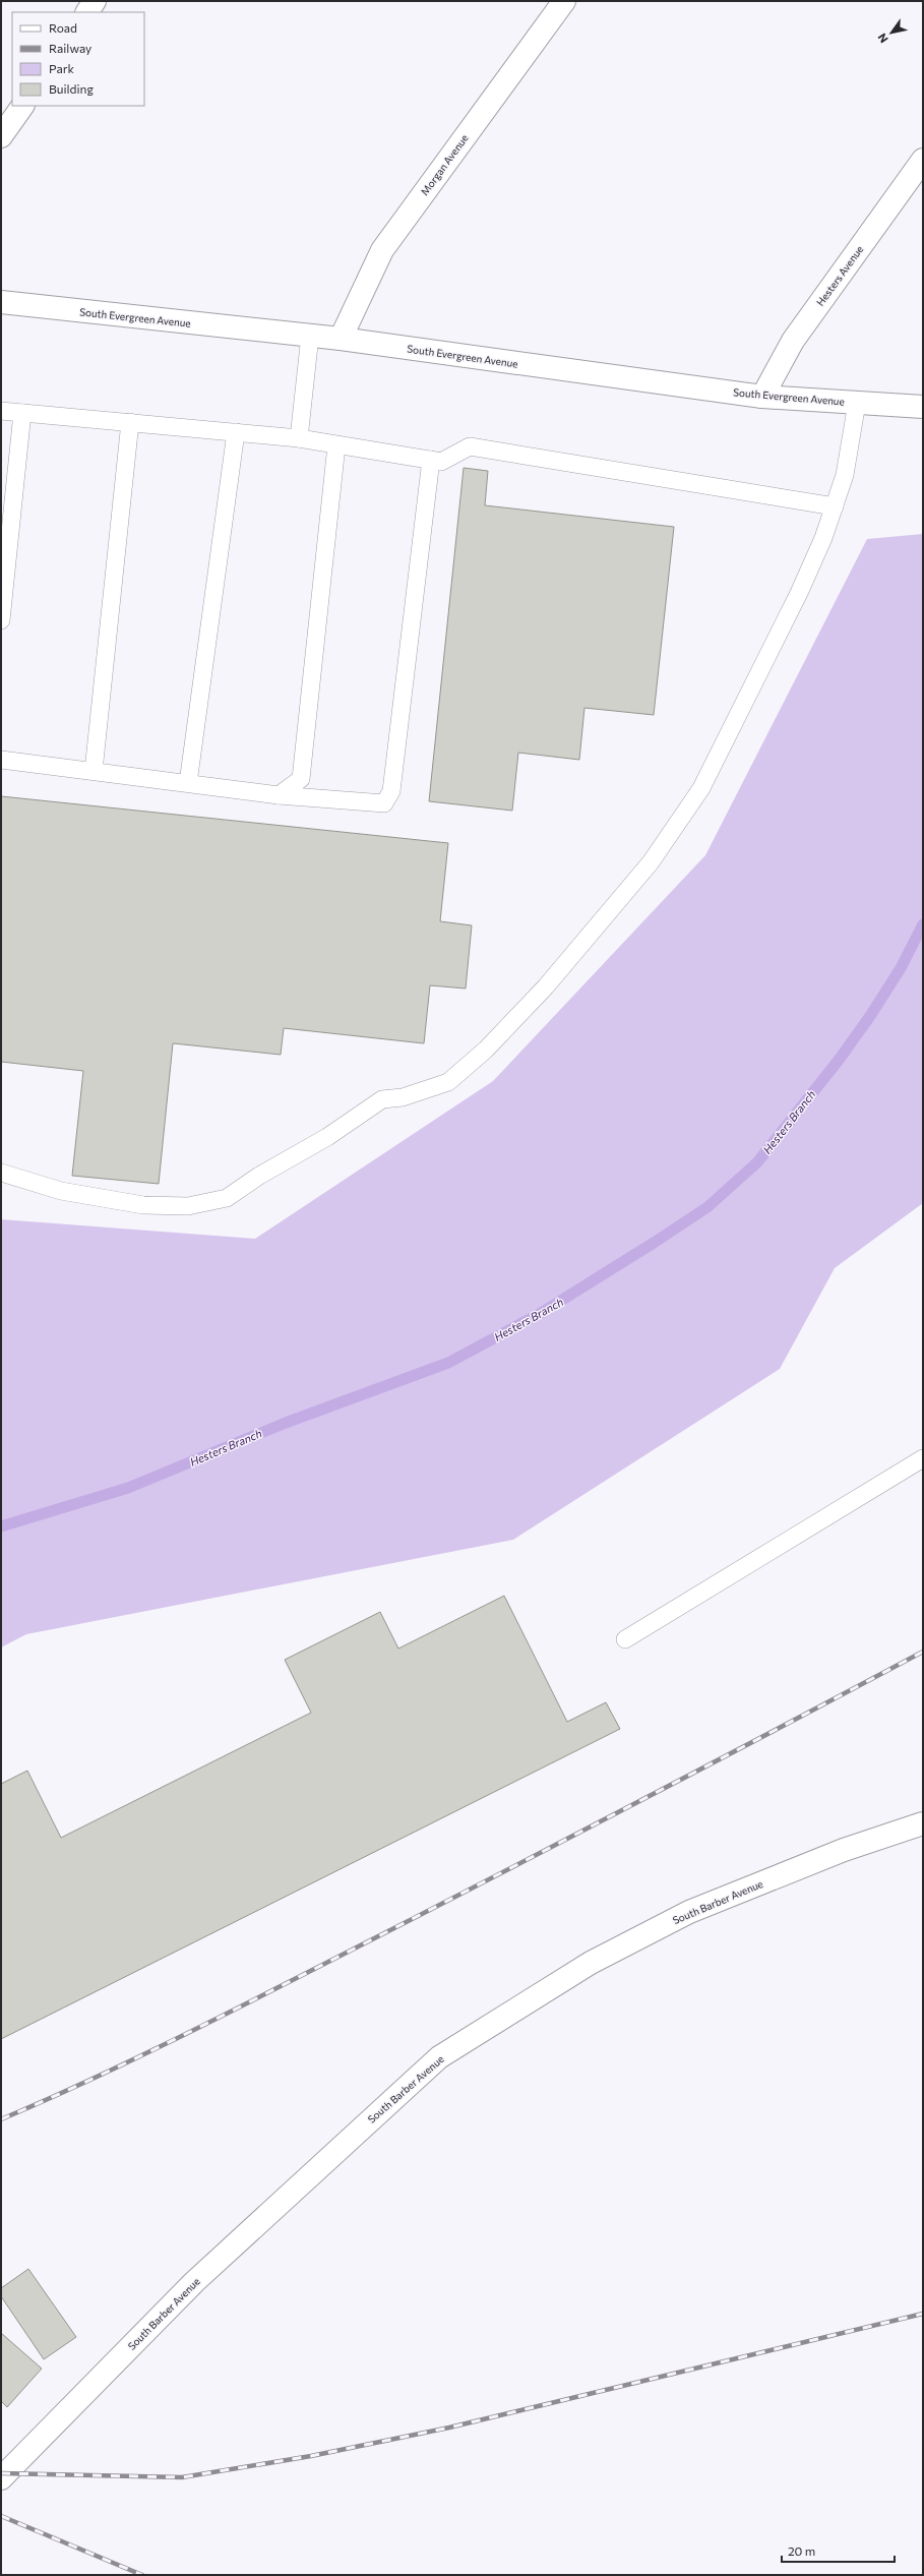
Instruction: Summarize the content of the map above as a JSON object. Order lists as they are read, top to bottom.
{
  "streets": {
    "street": [
      "Morgan Avenue",
      "Hesters Avenue",
      "South Evergreen Avenue",
      "South Barber Avenue"
    ]
  },
  "crossings": [
    ["Morgan Avenue", "South Evergreen Avenue"],
    ["Hesters Avenue", "South Evergreen Avenue"]
  ],
  "water": ["Hesters Branch"],
  "legend": [
    "Road",
    "Railway",
    "Park",
    "Building"
  ],
  "scale_bar": "20 m",
  "north": "bottom left"
}
